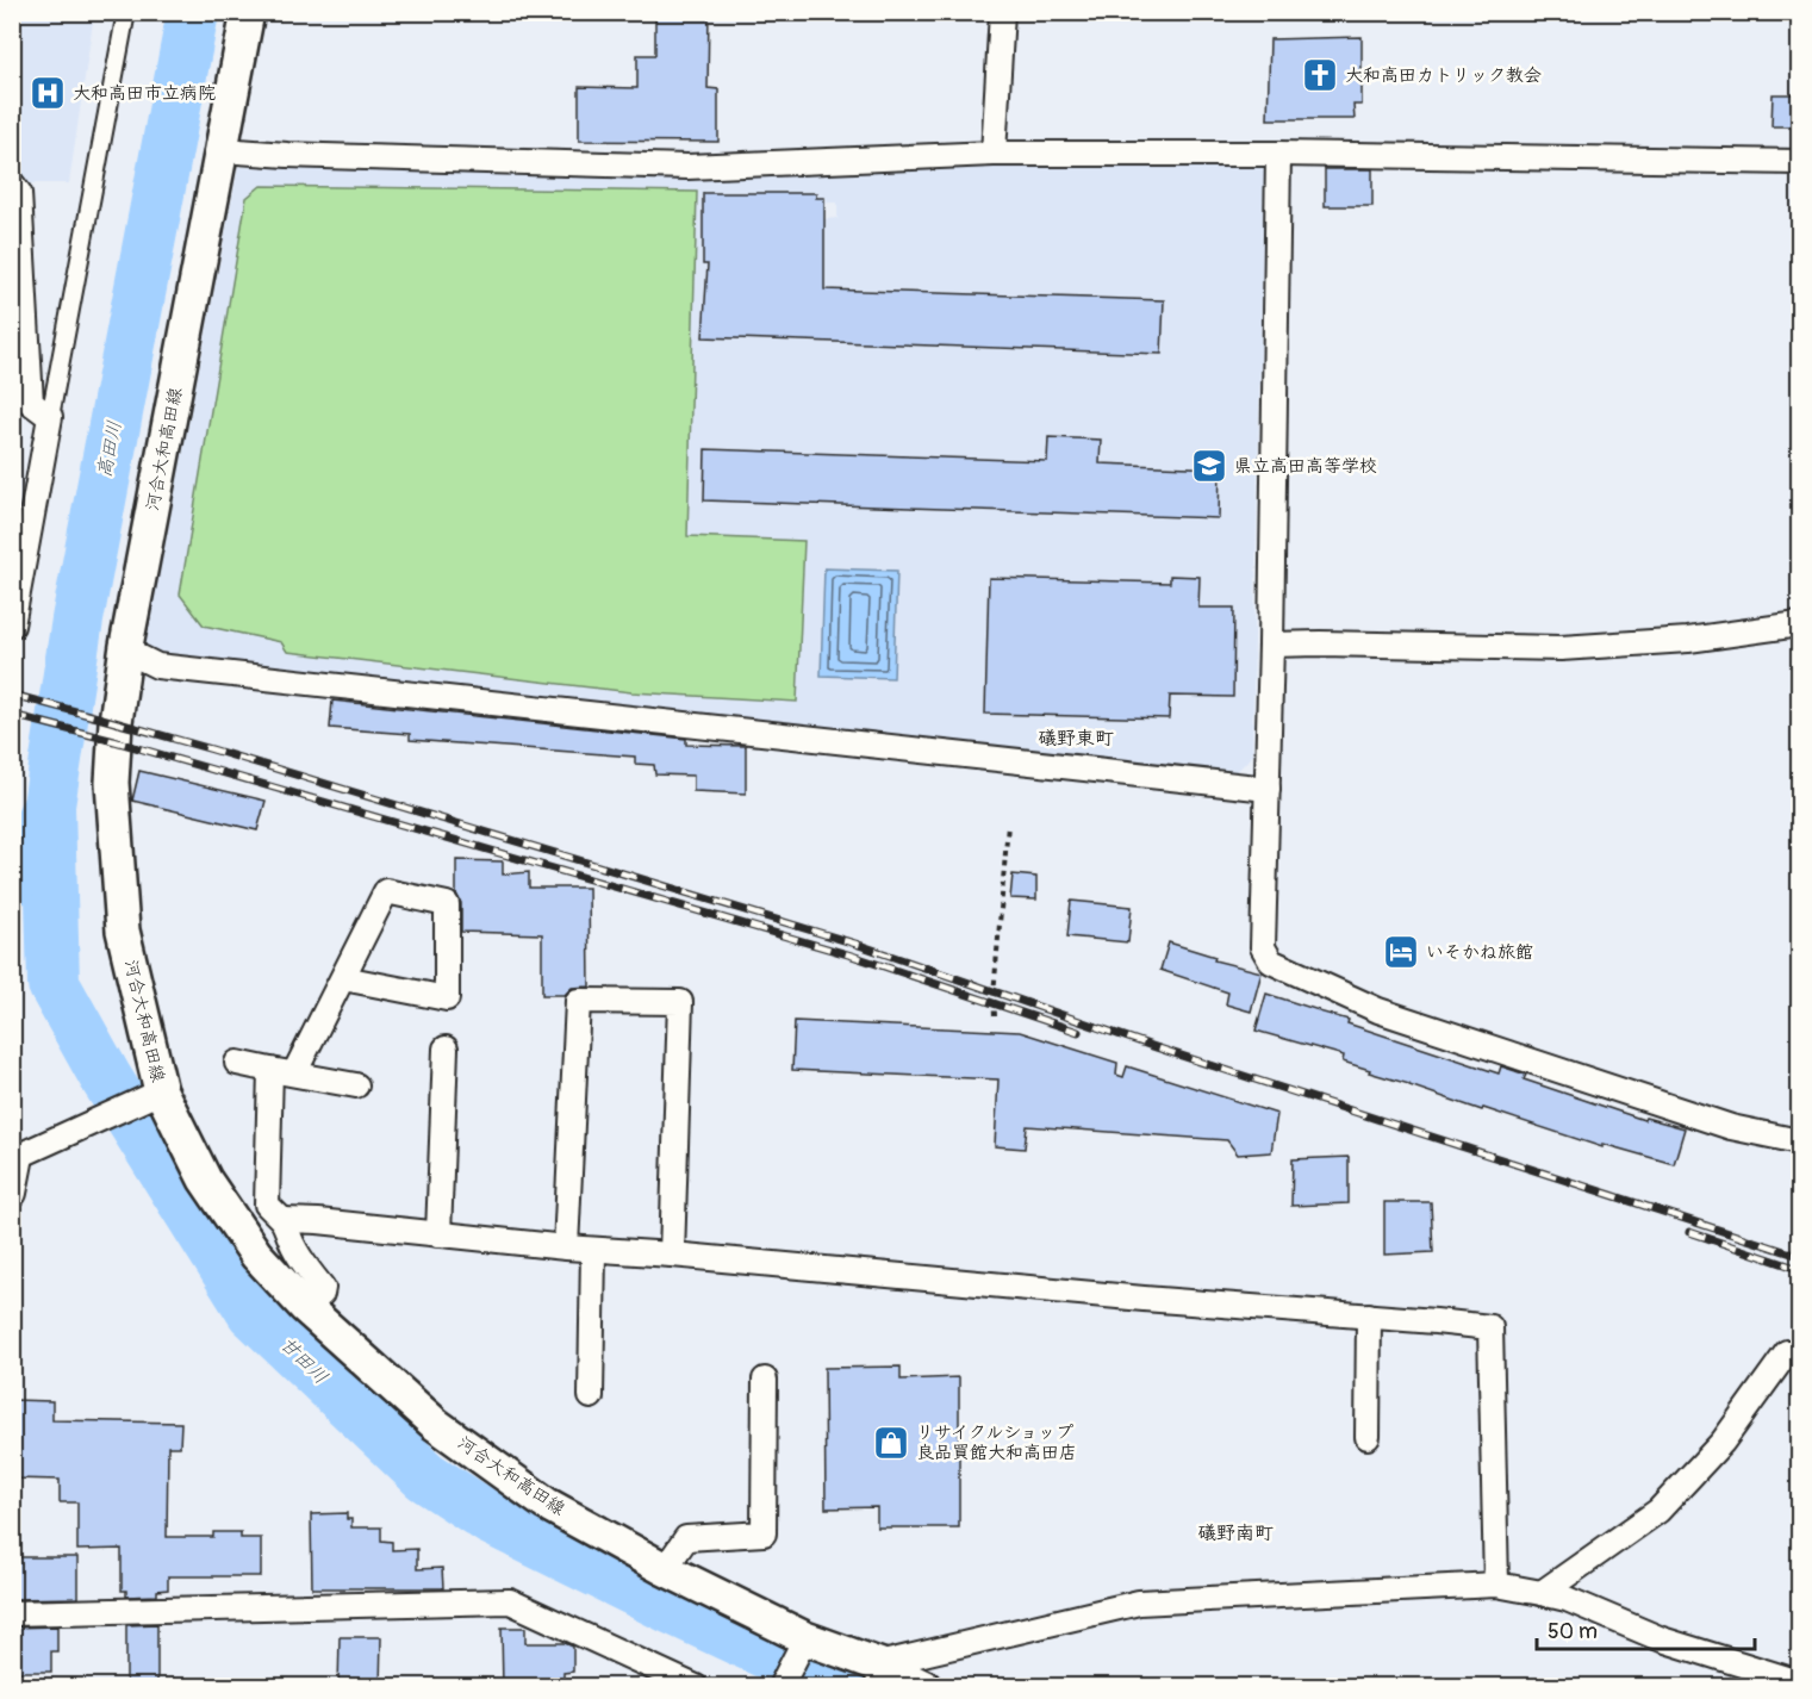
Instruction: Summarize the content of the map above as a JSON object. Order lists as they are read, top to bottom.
{
  "streets": {
    "main road": ["河合大和高田線"]
  },
  "districts": ["礒野東町", "礒野南町"],
  "water": ["高田川", "甘田川"],
  "places": {
    "church": ["大和高田カトリック教会"],
    "hospital": ["大和高田市立病院"],
    "school or university": ["県立高田高等学校"],
    "hotel": ["いそかね旅館"],
    "shop": ["リサイクルショップ 良品買館大和高田店"]
  },
  "scale_bar": "50 m"
}
